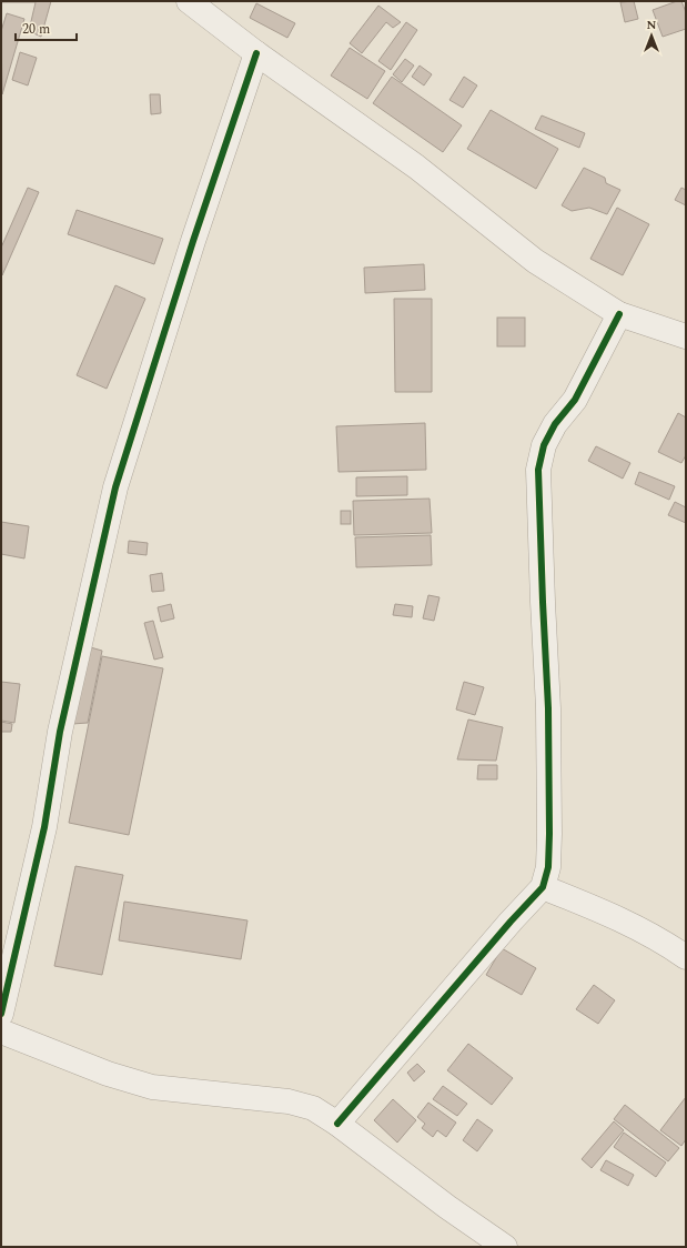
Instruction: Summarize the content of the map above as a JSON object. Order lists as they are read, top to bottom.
{
  "scale_bar": "20 m",
  "north": "top"
}
